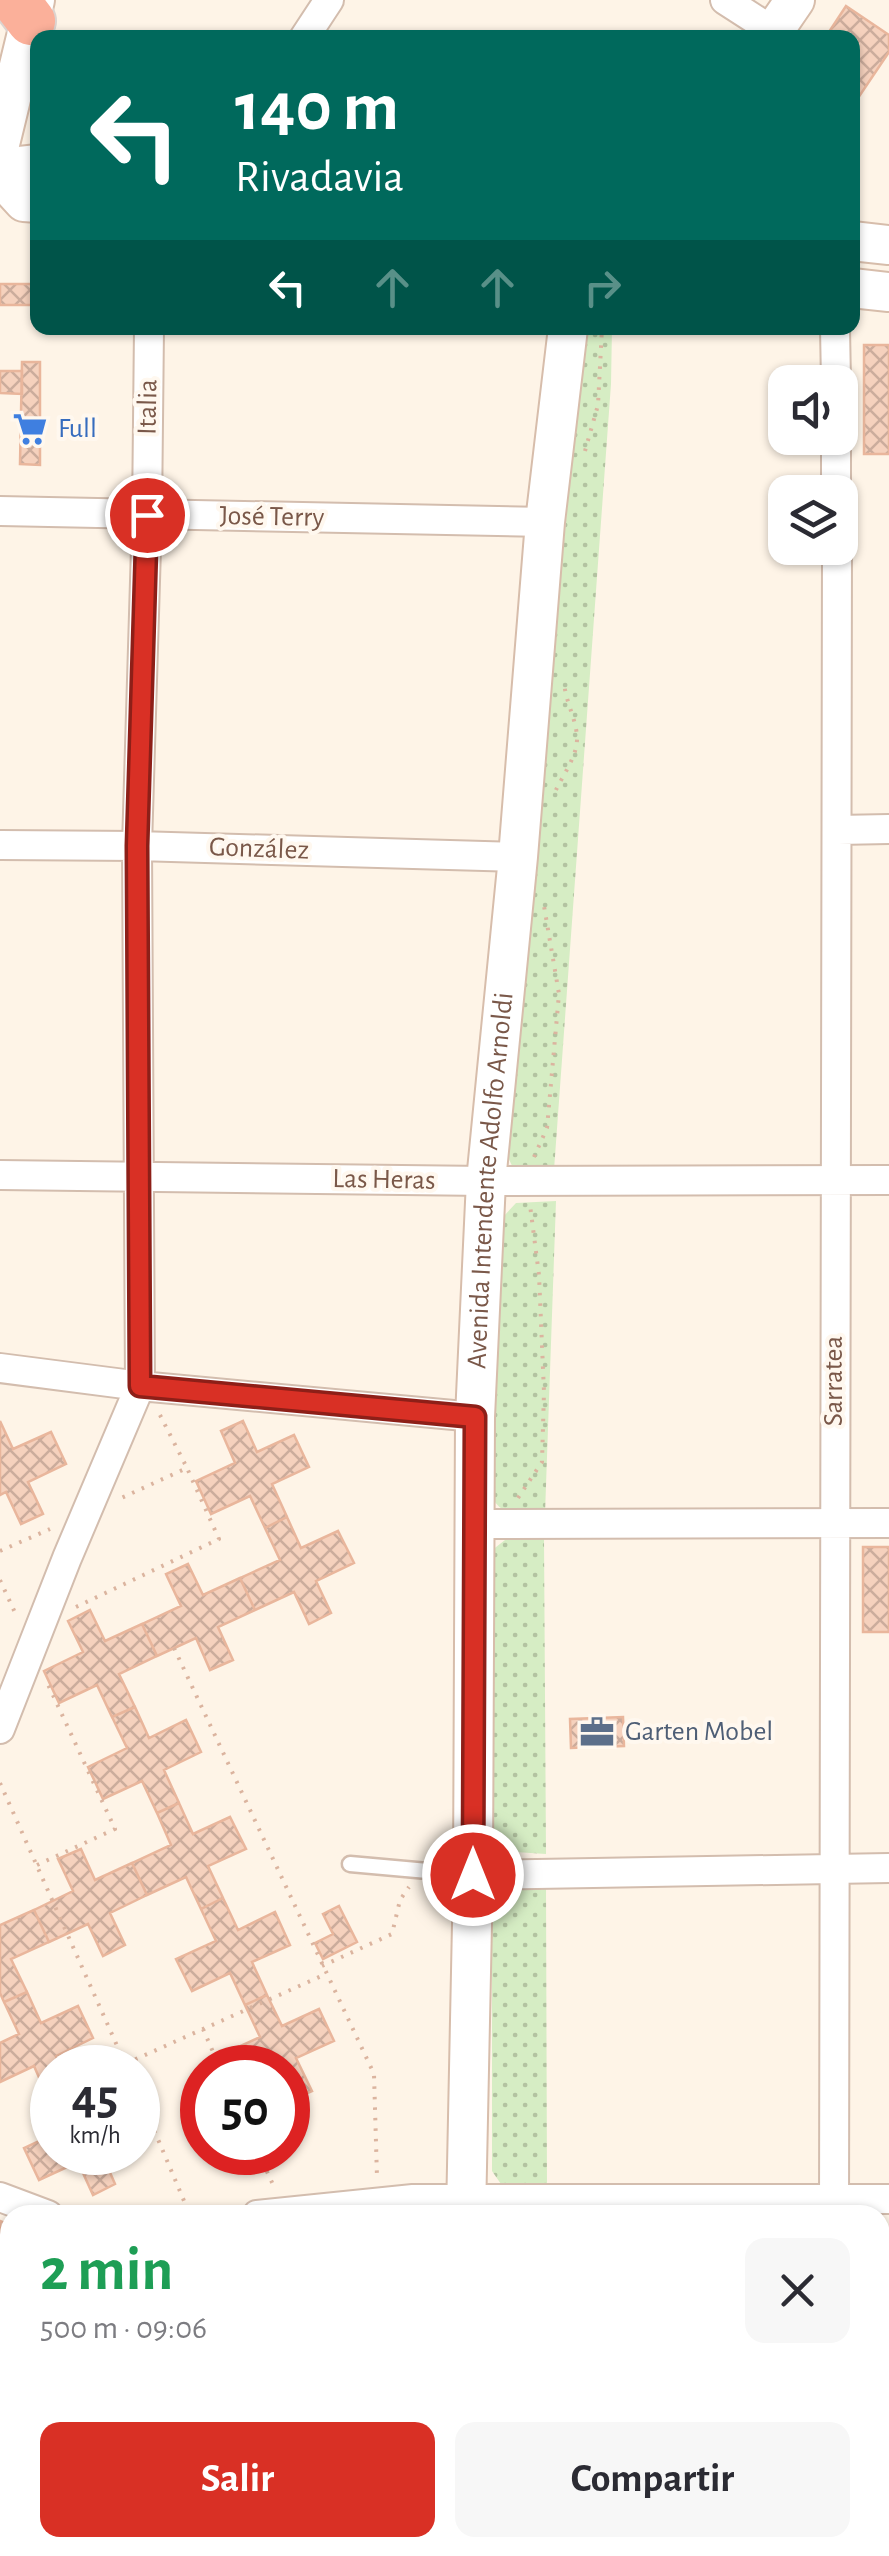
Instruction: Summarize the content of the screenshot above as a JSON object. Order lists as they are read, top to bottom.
{
  "streets": {
    "main road": ["Avenida Intendente Adolfo Arnoldi"],
    "street": [
      "Italia",
      "José Terry",
      "González",
      "Las Heras",
      "Sarratea"
    ]
  },
  "crossings": [
    ["Italia", "José Terry"],
    ["Italia", "González"],
    ["Italia", "Las Heras"],
    ["José Terry", "Avenida Intendente Adolfo Arnoldi"],
    ["González", "Avenida Intendente Adolfo Arnoldi"],
    ["Las Heras", "Avenida Intendente Adolfo Arnoldi"],
    ["Las Heras", "Sarratea"]
  ],
  "places": {
    "supermarket": ["Full"],
    "office": ["Garten Mobel"]
  },
  "page": {
    "turn": ["140 m", "Rivadavia"],
    "speed": "45 km/h",
    "limit": "50",
    "heading": ["2 min", "500 m · 09:06"],
    "buttons": ["Salir", "Compartir"]
  }
}
